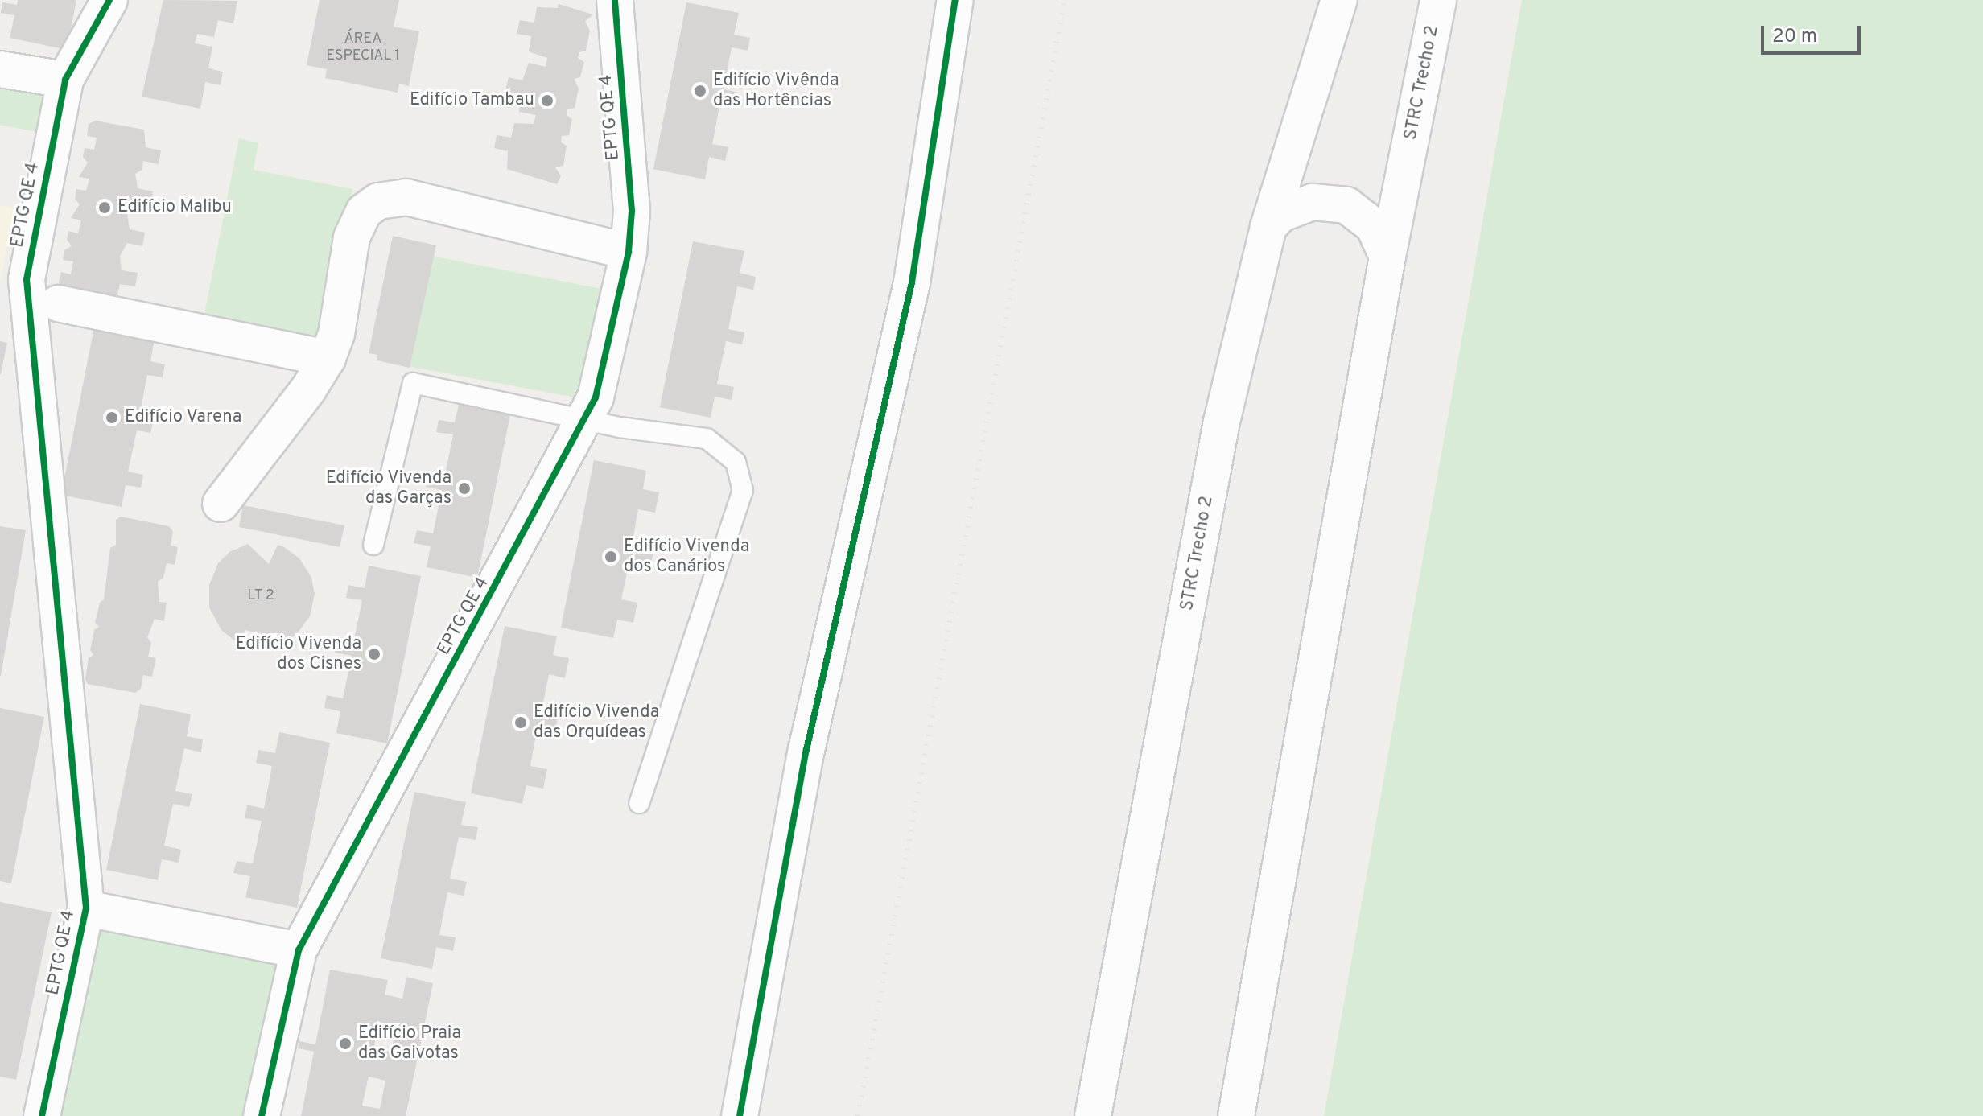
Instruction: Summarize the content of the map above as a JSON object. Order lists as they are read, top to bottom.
{
  "streets": {
    "street": ["STRC Trecho 2", "EPTG QE 4"]
  },
  "places": [
    "Edifício Vivênda das Hortências",
    "Edifício Tambau",
    "Edifício Malibu",
    "Edifício Varena",
    "Edifício Vivenda das Garças",
    "Edifício Vivenda dos Canários",
    "Edifício Vivenda dos Cisnes",
    "Edifício Vivenda das Orquídeas",
    "Edifício Praia das Gaivotas"
  ],
  "house_numbers": ["ÁREA ESPECIAL 1", "LT 2"],
  "scale_bar": "20 m"
}
